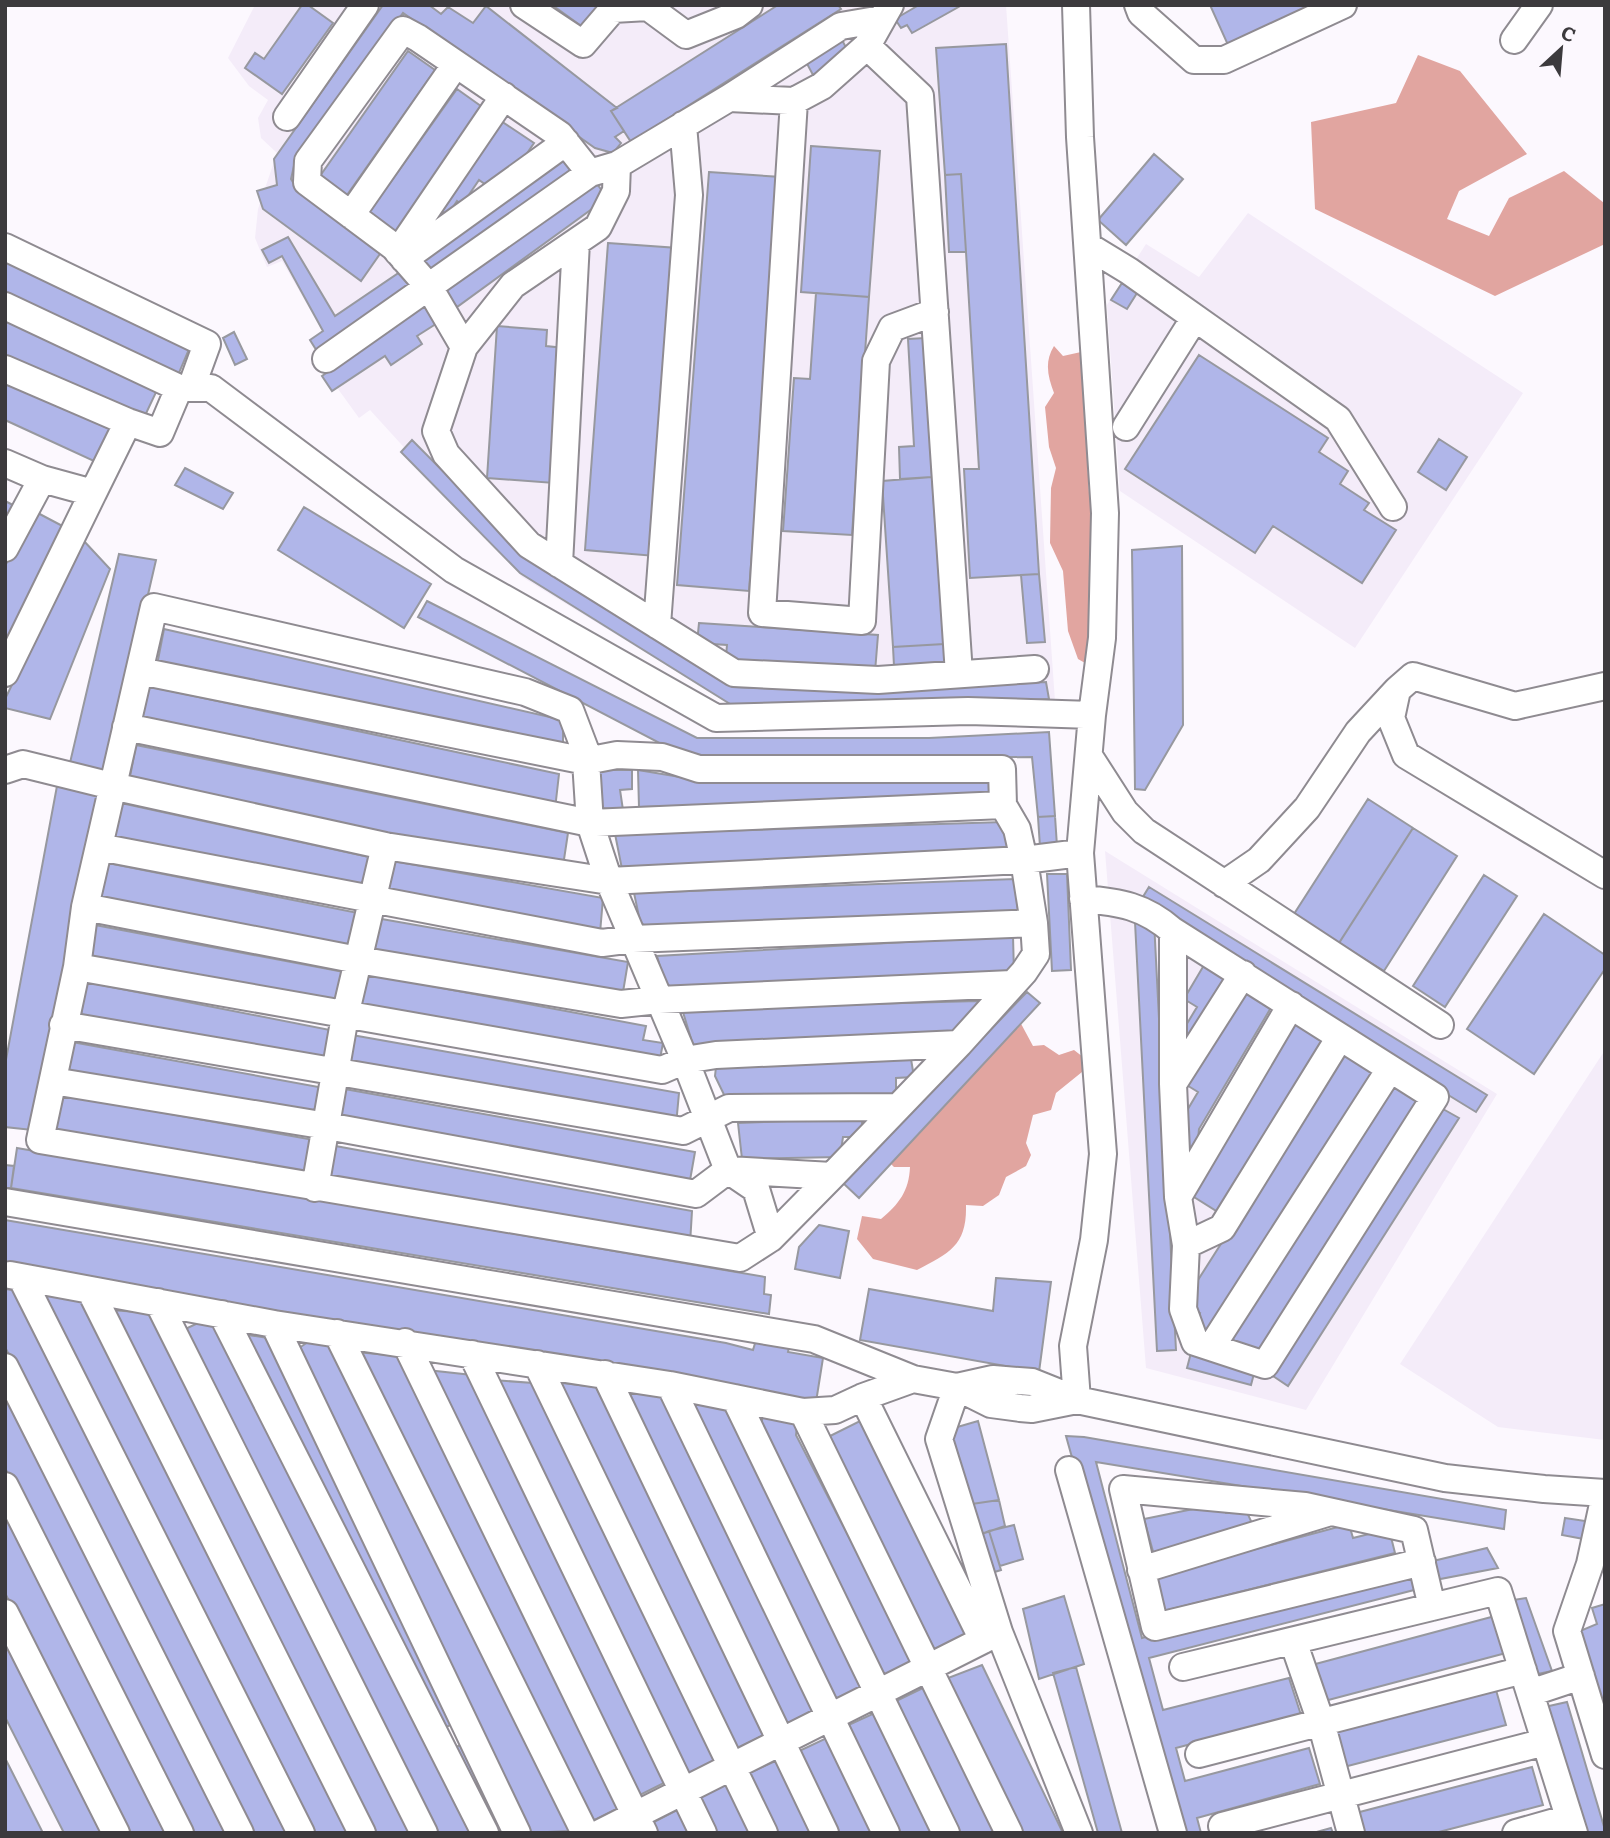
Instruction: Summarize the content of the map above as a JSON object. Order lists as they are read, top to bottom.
{
  "north": "top right"
}
